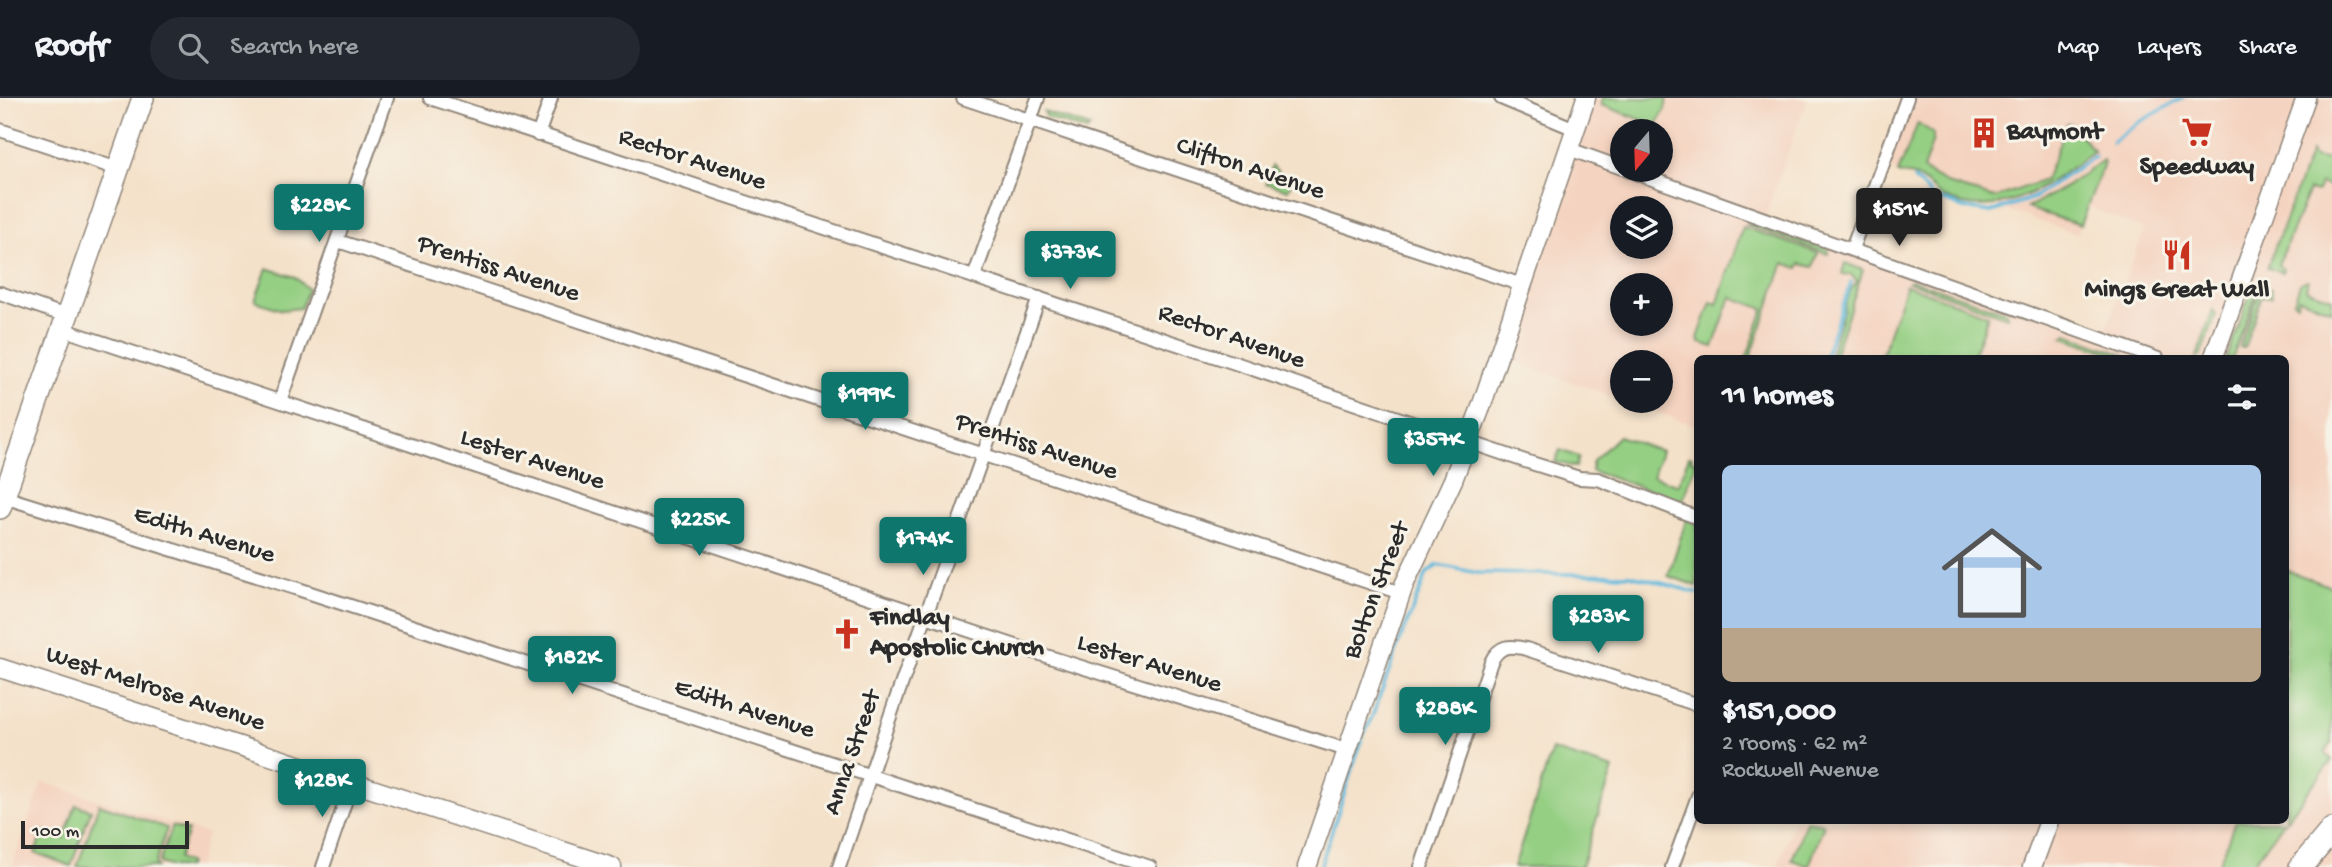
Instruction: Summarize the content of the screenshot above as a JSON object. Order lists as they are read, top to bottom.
{
  "streets": {
    "street": [
      "Rector Avenue",
      "Clifton Avenue",
      "Prentiss Avenue",
      "Lester Avenue",
      "Edith Avenue",
      "Bolton Street",
      "West Melrose Avenue",
      "Anna Street"
    ]
  },
  "crossings": [
    ["Rector Avenue", "Bolton Street"],
    ["Rector Avenue", "Anna Street"],
    ["Clifton Avenue", "Bolton Street"],
    ["Prentiss Avenue", "Bolton Street"],
    ["Prentiss Avenue", "Anna Street"],
    ["Lester Avenue", "Bolton Street"],
    ["Lester Avenue", "Anna Street"],
    ["Edith Avenue", "Anna Street"]
  ],
  "places": {
    "supermarket": ["Speedway"],
    "building": ["Baymont"],
    "restaurant": ["Mings Great Wall"],
    "church": ["Findlay Apostolic Church"]
  },
  "scale_bar": "100 m",
  "north": "bottom",
  "page": {
    "header": "Roofr",
    "search": "Search here",
    "nav": ["Map", "Layers", "Share"],
    "map_buttons": ["+", "−"],
    "price": [
      "$228K",
      "$151K",
      "$373K",
      "$199K",
      "$357K",
      "$225K",
      "$174K",
      "$283K",
      "$182K",
      "$288K",
      "$128K"
    ],
    "heading": "11 homes",
    "list": [
      {
        "name": "$151,000",
        "note": "2 rooms · 62 m² · Rockwell Avenue"
      }
    ],
    "scale": "100 m"
  }
}
